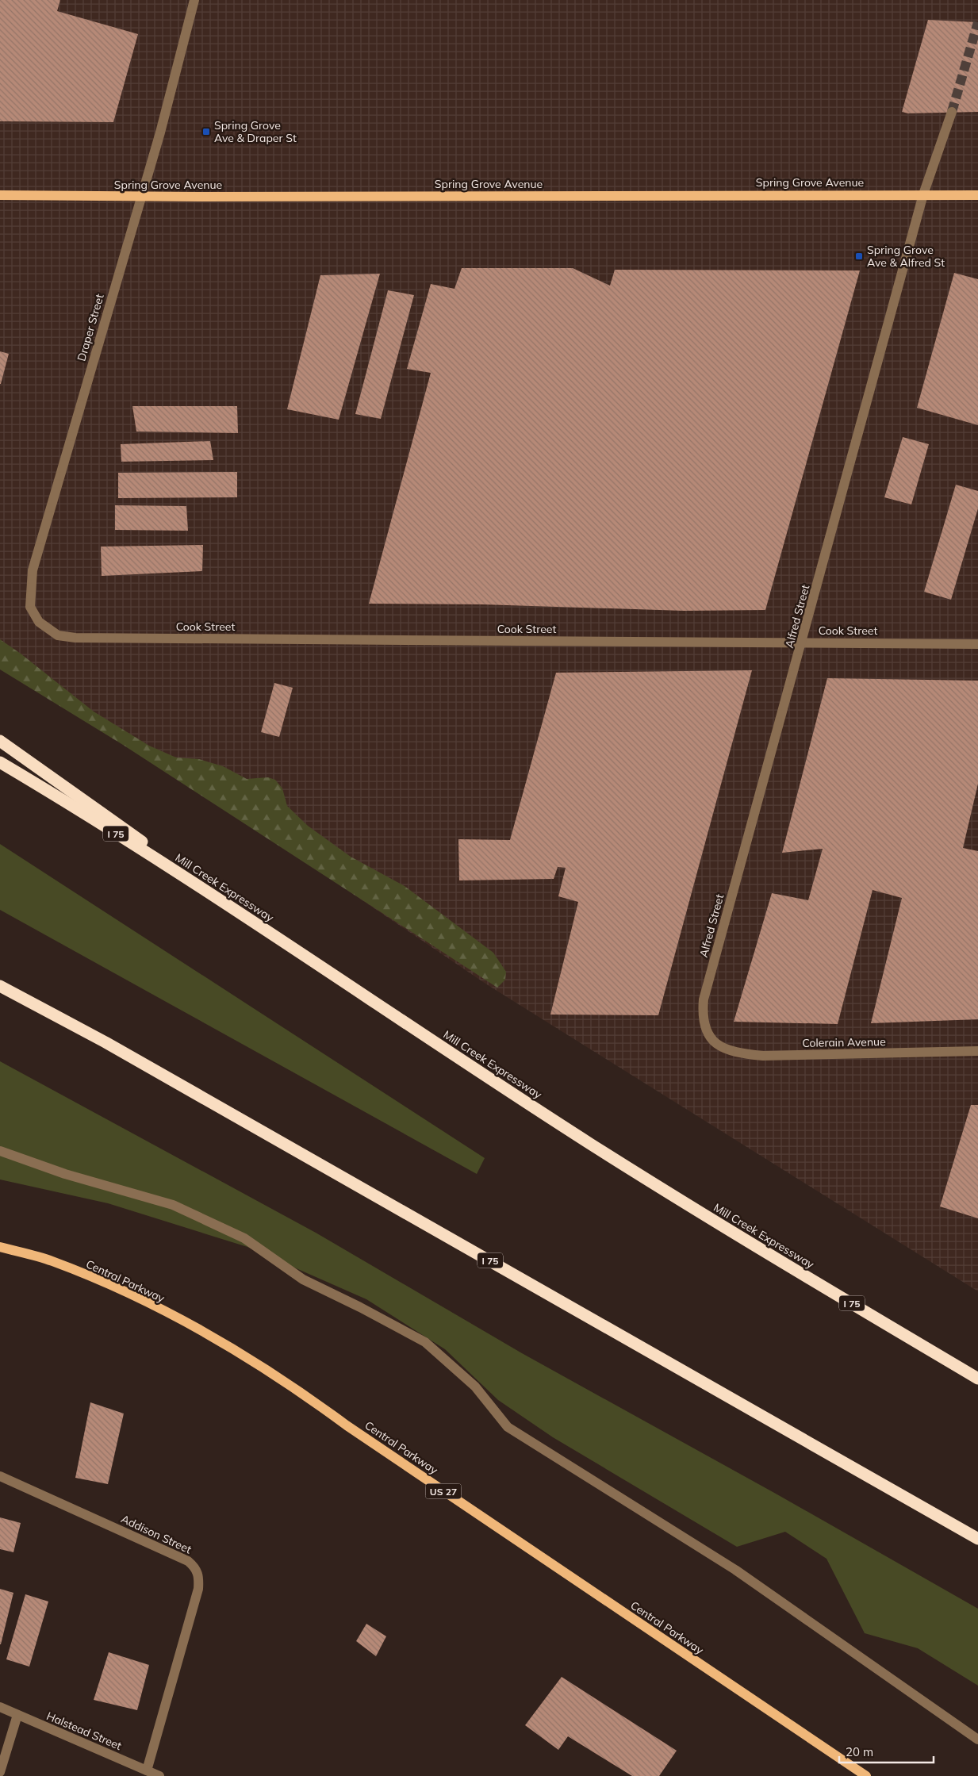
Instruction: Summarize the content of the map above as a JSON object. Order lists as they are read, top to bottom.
{
  "streets": {
    "highway": ["I 75", "Mill Creek Expressway"],
    "main road": ["Spring Grove Avenue", "Central Parkway", "US 27"],
    "street": [
      "Draper Street",
      "Alfred Street",
      "Cook Street",
      "Colerain Avenue",
      "Addison Street",
      "Halstead Street"
    ]
  },
  "crossings": [
    ["Spring Grove Avenue", "Draper Street"],
    ["Spring Grove Avenue", "Alfred Street"],
    ["Draper Street", "Cook Street"],
    ["Alfred Street", "Cook Street"],
    ["Alfred Street", "Colerain Avenue"],
    ["Addison Street", "Halstead Street"]
  ],
  "places": {
    "transit": ["Spring Grove Ave & Draper St", "Spring Grove Ave & Alfred St"]
  },
  "scale_bar": "20 m"
}
